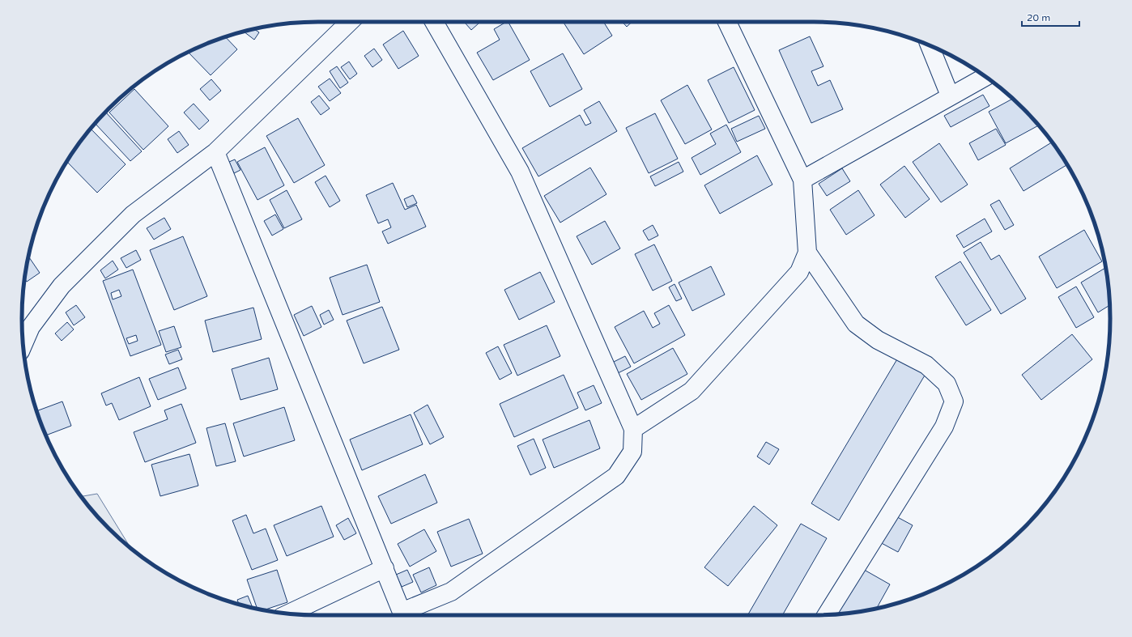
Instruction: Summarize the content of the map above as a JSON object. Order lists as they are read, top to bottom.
{
  "scale_bar": "20 m"
}
